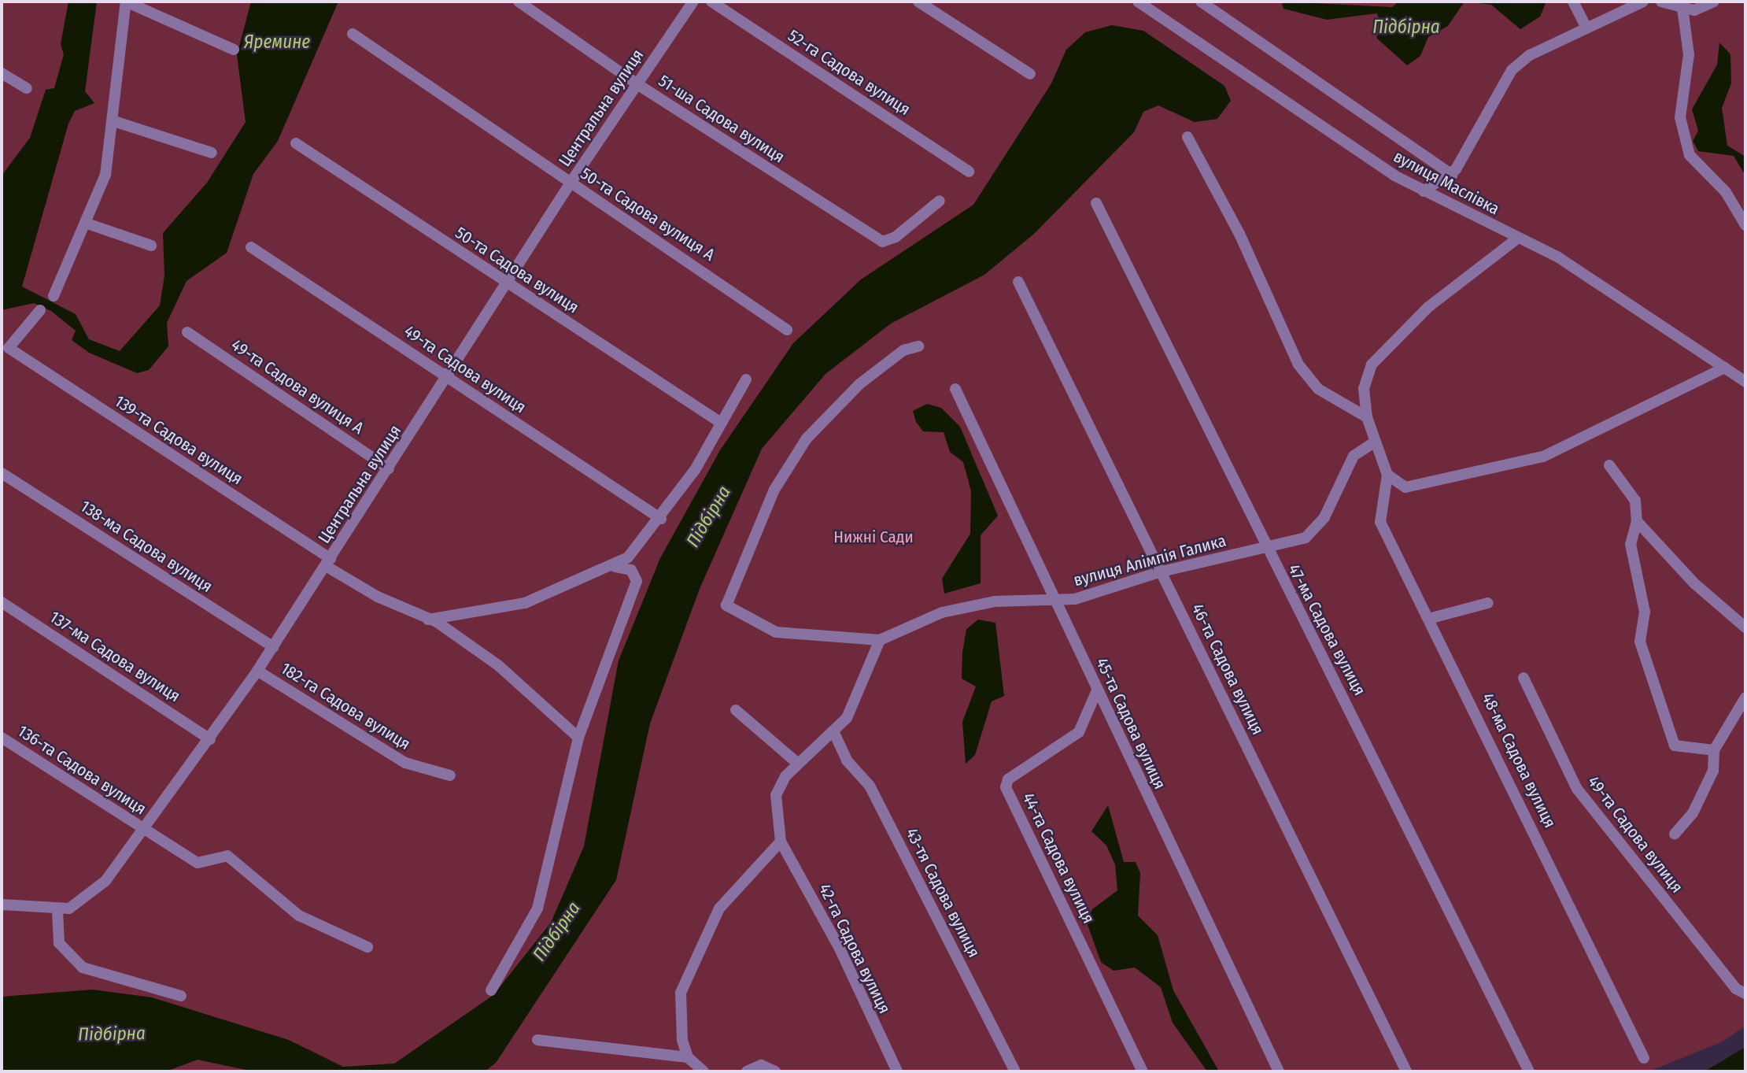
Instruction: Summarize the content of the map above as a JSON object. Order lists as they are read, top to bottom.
{
  "streets": {
    "street": [
      "52-га Садова вулиця",
      "Центральна вулиця",
      "51-ша Садова вулиця",
      "вулиця Маслівка",
      "50-та Садова вулиця А",
      "50-та Садова вулиця",
      "49-та Садова вулиця",
      "49-та Садова вулиця А",
      "139-та Садова вулиця",
      "138-ма Садова вулиця",
      "вулиця Алімпія Галика",
      "47-ма Садова вулиця",
      "137-ма Садова вулиця",
      "46-та Садова вулиця",
      "182-га Садова вулиця",
      "45-та Садова вулиця",
      "48-ма Садова вулиця",
      "136-та Садова вулиця",
      "44-та Садова вулиця",
      "43-тя Садова вулиця",
      "42-га Садова вулиця"
    ]
  },
  "crossings": [
    ["Центральна вулиця", "51-ша Садова вулиця"],
    ["Центральна вулиця", "50-та Садова вулиця А"],
    ["Центральна вулиця", "50-та Садова вулиця"],
    ["Центральна вулиця", "49-та Садова вулиця"],
    ["Центральна вулиця", "49-та Садова вулиця А"],
    ["Центральна вулиця", "139-та Садова вулиця"],
    ["Центральна вулиця", "138-ма Садова вулиця"],
    ["Центральна вулиця", "137-ма Садова вулиця"],
    ["Центральна вулиця", "182-га Садова вулиця"],
    ["Центральна вулиця", "136-та Садова вулиця"],
    ["вулиця Алімпія Галика", "47-ма Садова вулиця"],
    ["вулиця Алімпія Галика", "46-та Садова вулиця"],
    ["вулиця Алімпія Галика", "45-та Садова вулиця"],
    ["45-та Садова вулиця", "44-та Садова вулиця"]
  ],
  "water": ["Підбірна", "Яремине"],
  "parks": ["Нижні Сади"]
}
